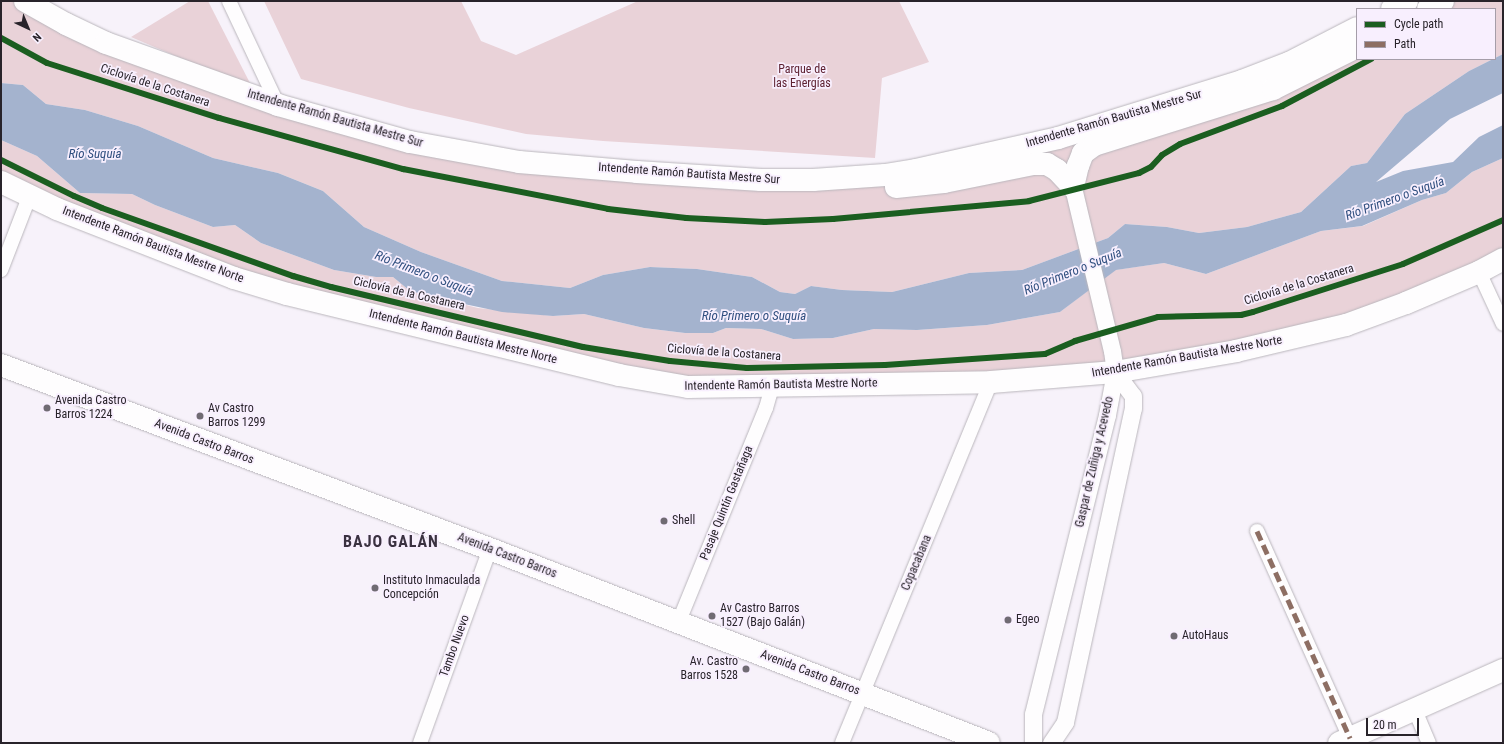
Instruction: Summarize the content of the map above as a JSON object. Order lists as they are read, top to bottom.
{
  "streets": {
    "main road": ["Intendente Ramón Bautista Mestre Sur", "Intendente Ramón Bautista Mestre Norte", "Avenida Castro Barros"],
    "street": [
      "Gaspar de Zuñiga y Acevedo",
      "Pasaje Quintín Gastañaga",
      "Copacabana",
      "Tambo Nuevo"
    ],
    "cycle path": ["Ciclovía de la Costanera"]
  },
  "crossings": [
    ["Intendente Ramón Bautista Mestre Norte", "Gaspar de Zuñiga y Acevedo"],
    ["Intendente Ramón Bautista Mestre Norte", "Pasaje Quintín Gastañaga"],
    ["Intendente Ramón Bautista Mestre Norte", "Copacabana"],
    ["Avenida Castro Barros", "Pasaje Quintín Gastañaga"],
    ["Avenida Castro Barros", "Copacabana"],
    ["Avenida Castro Barros", "Tambo Nuevo"]
  ],
  "districts": ["BAJO GALÁN"],
  "water": ["Río Suquía", "Río Primero o Suquía"],
  "parks": ["Parque de las Energías"],
  "places": [
    "Avenida Castro Barros 1224",
    "Av Castro Barros 1299",
    "Shell",
    "Instituto Inmaculada Concepción",
    "Av Castro Barros 1527 (Bajo Galán)",
    "Egeo",
    "AutoHaus",
    "Av. Castro Barros 1528"
  ],
  "legend": ["Cycle path", "Path"],
  "scale_bar": "20 m",
  "north": "bottom right"
}
